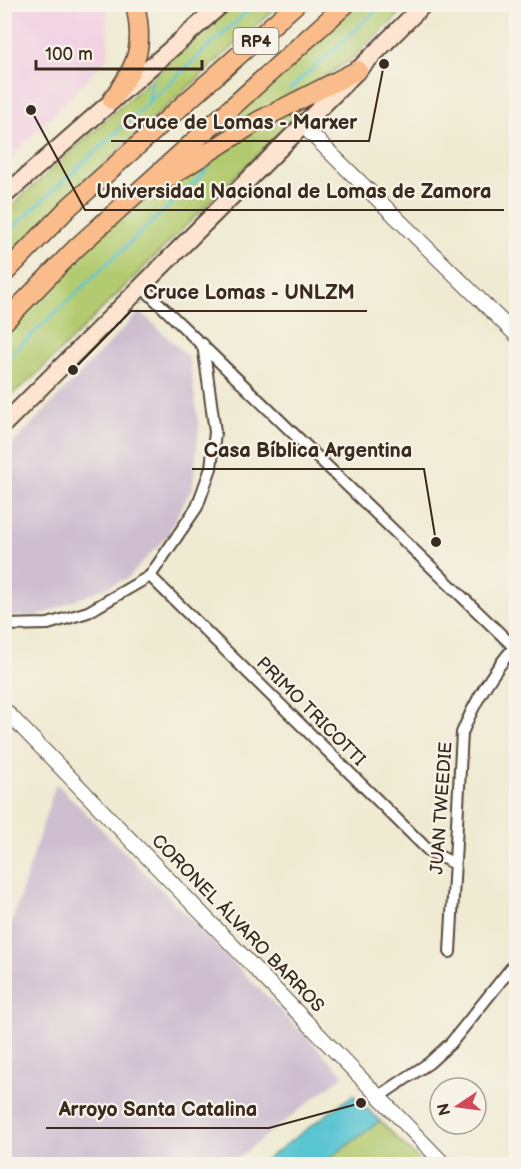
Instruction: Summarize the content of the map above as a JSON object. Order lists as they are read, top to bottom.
{
  "streets": {
    "main road": ["RP4"],
    "street": ["PRIMO TRICOTTI", "JUAN TWEEDIE", "CORONEL ÁLVARO BARROS"]
  },
  "crossings": [
    ["PRIMO TRICOTTI", "JUAN TWEEDIE"]
  ],
  "places": [
    "Cruce de Lomas - Marxer",
    "Universidad Nacional de Lomas de Zamora",
    "Cruce Lomas - UNLZM",
    "Casa Bíblica Argentina",
    "Arroyo Santa Catalina"
  ],
  "scale_bar": "100 m",
  "north": "left"
}
